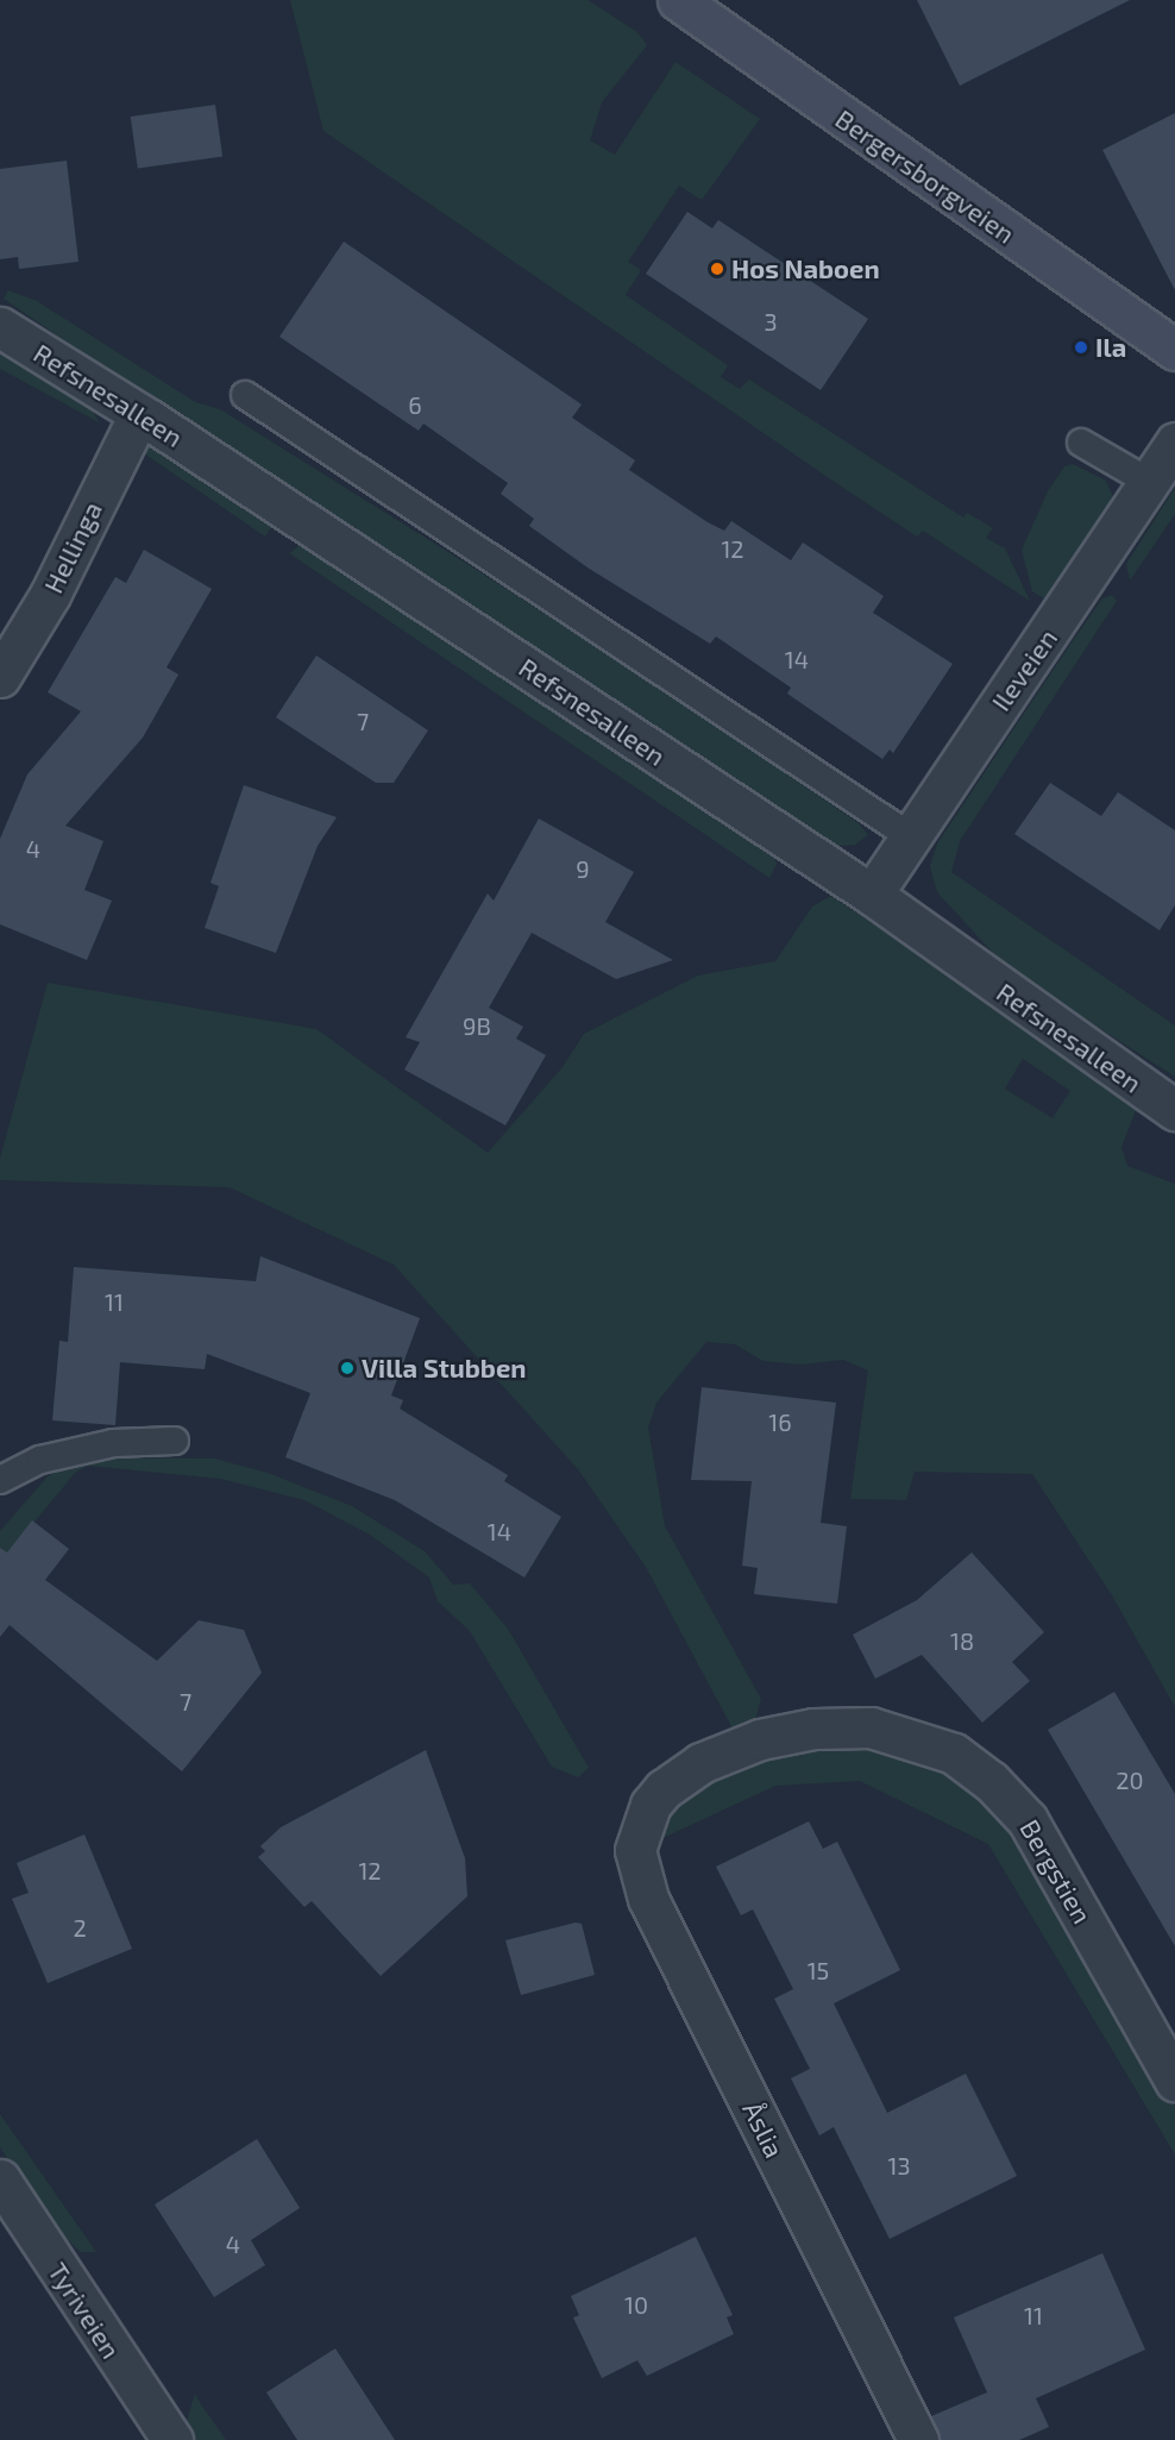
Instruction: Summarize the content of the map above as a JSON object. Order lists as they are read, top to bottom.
{
  "streets": {
    "street": [
      "Bergersborgveien",
      "Refsnesalleen",
      "Hellinga",
      "Ileveien",
      "Bergstien",
      "Åslia",
      "Tyriveien"
    ]
  },
  "crossings": [
    ["Refsnesalleen", "Hellinga"],
    ["Refsnesalleen", "Ileveien"],
    ["Bergstien", "Åslia"]
  ],
  "places": ["Hos Naboen", "Ila", "Villa Stubben"],
  "house_numbers": [
    "3",
    "6",
    "12",
    "14",
    "7",
    "4",
    "9",
    "9B",
    "11",
    "16",
    "14",
    "18",
    "7",
    "20",
    "12",
    "2",
    "15",
    "13",
    "4",
    "10",
    "11"
  ]
}
